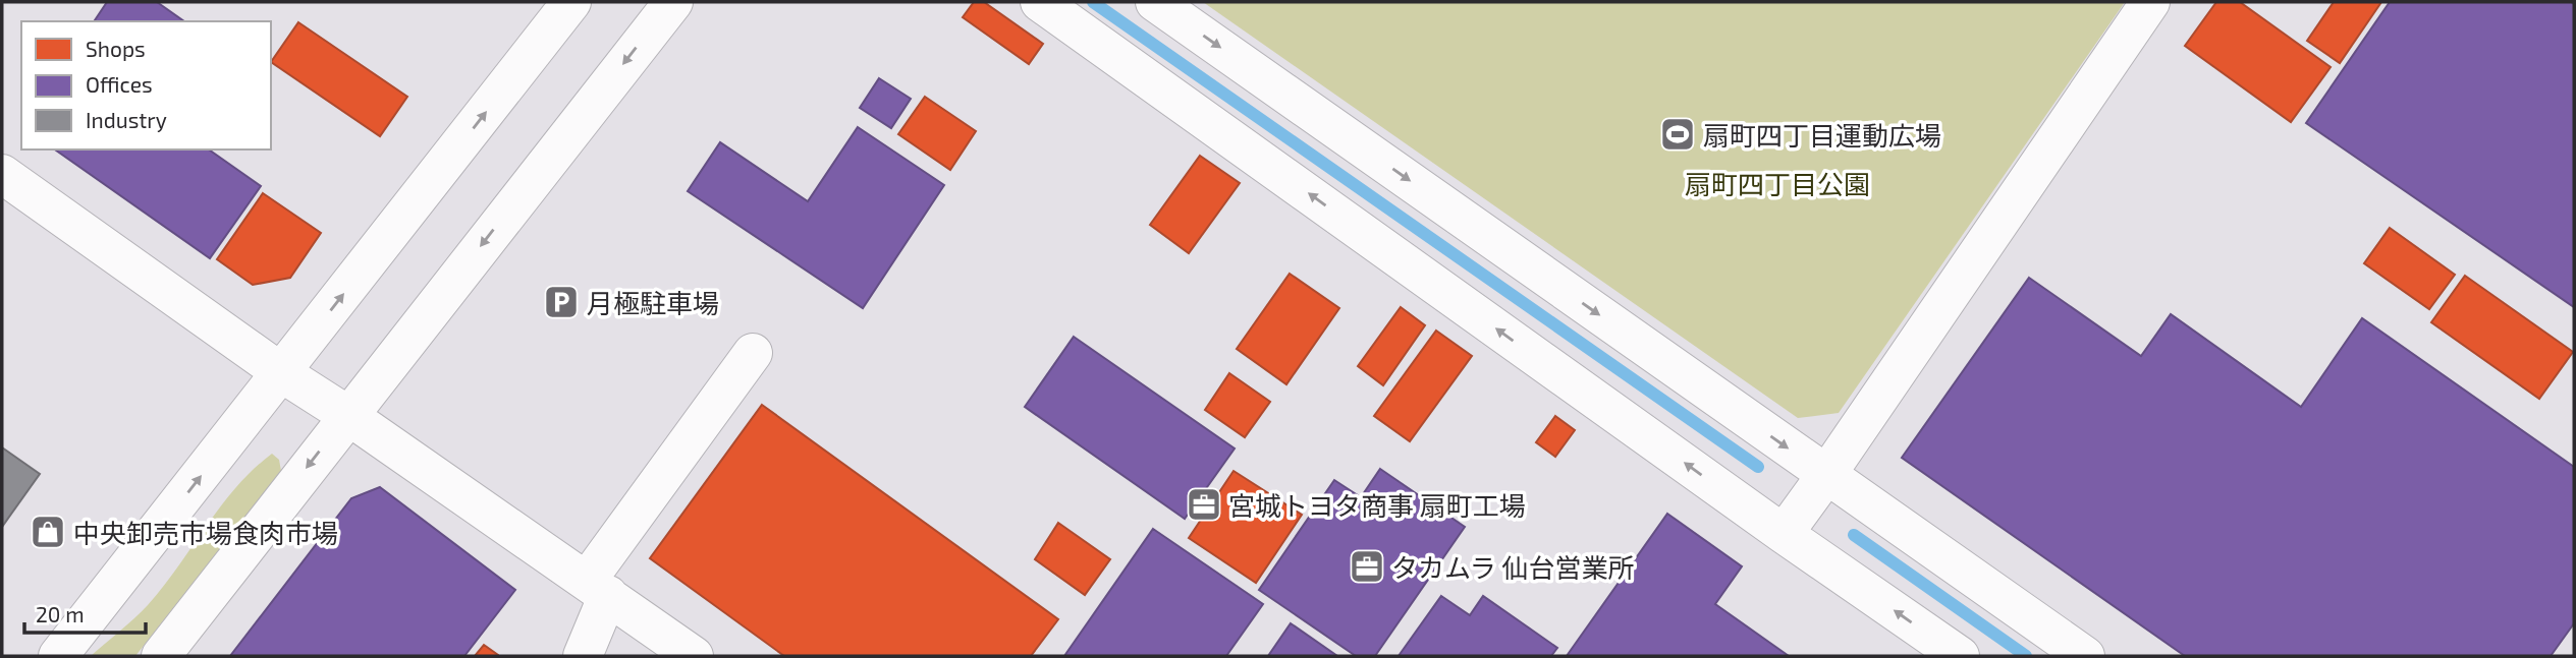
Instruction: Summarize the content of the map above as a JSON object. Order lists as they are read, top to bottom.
{
  "parks": ["扇町四丁目公園"],
  "places": {
    "sports": ["扇町四丁目運動広場"],
    "parking": ["月極駐車場"],
    "office": ["宮城トヨタ商事 扇町工場", "タカムラ 仙台営業所"],
    "shop": ["中央卸売市場食肉市場"]
  },
  "legend": ["Shops", "Offices", "Industry"],
  "scale_bar": "20 m"
}
